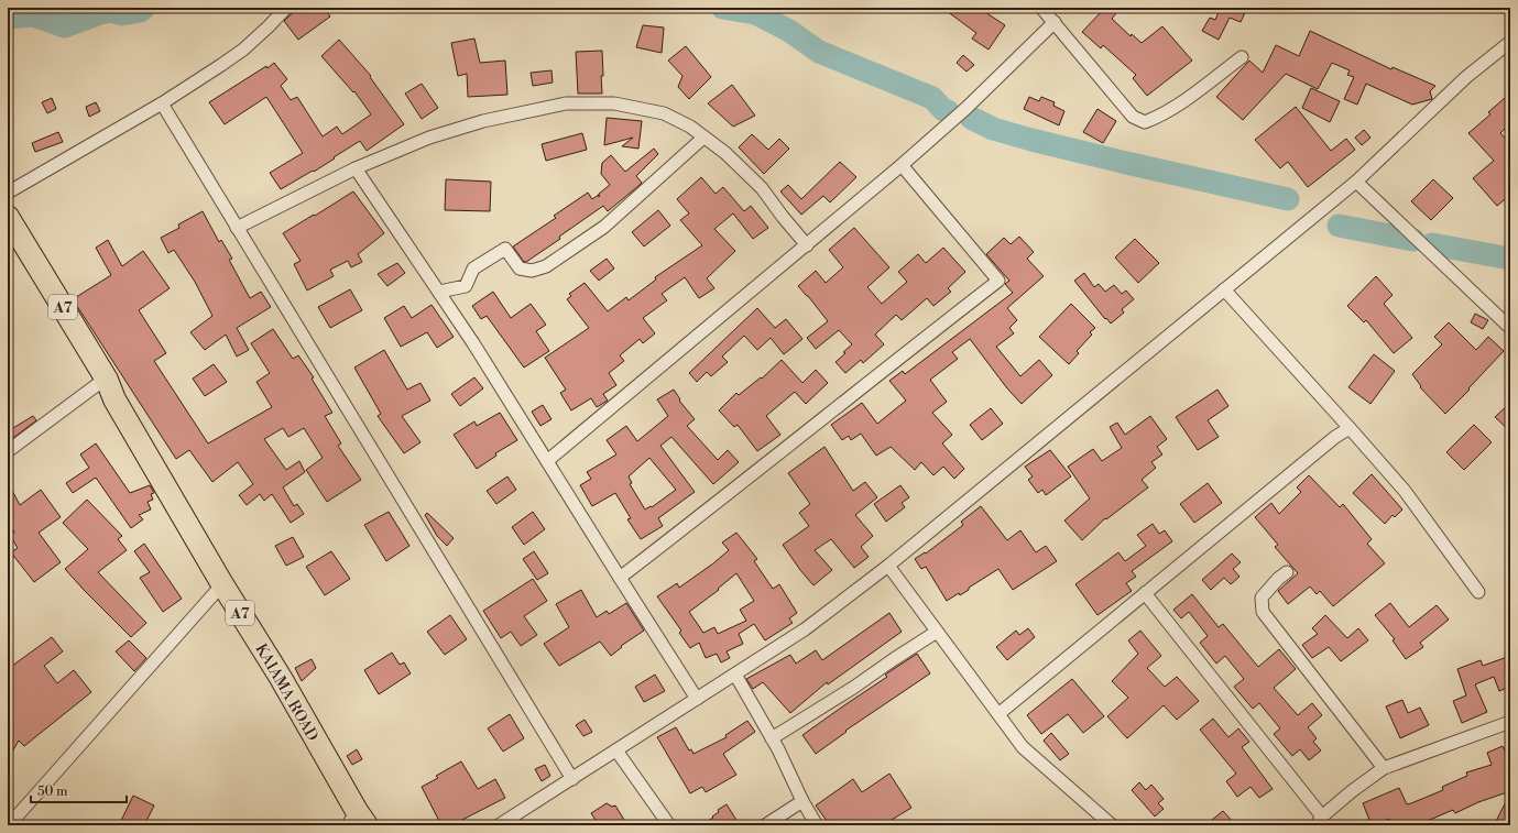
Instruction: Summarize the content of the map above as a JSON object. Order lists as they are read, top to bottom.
{
  "streets": {
    "highway": ["A7", "KAIAMA ROAD"]
  },
  "scale_bar": "50 m"
}
